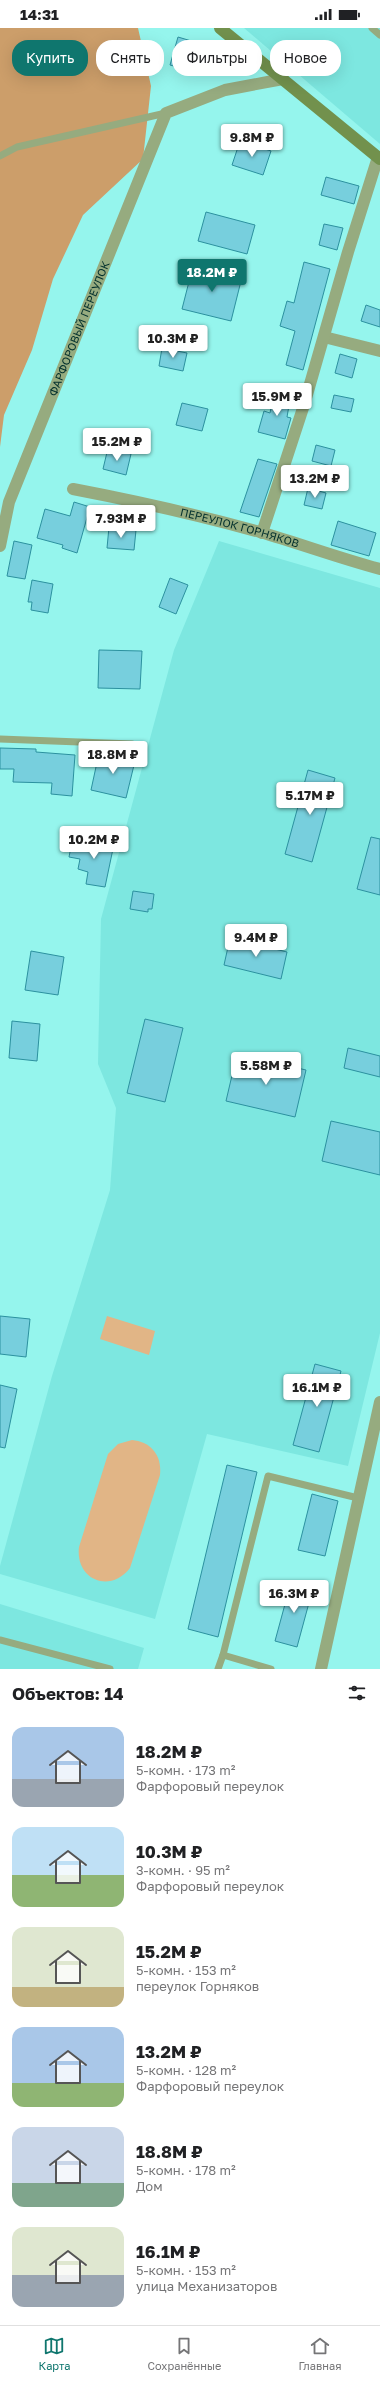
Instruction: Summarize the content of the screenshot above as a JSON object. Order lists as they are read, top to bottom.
{
  "streets": {
    "street": ["ФАРФОРОВЫЙ ПЕРЕУЛОК", "ПЕРЕУЛОК ГОРНЯКОВ"]
  },
  "page": {
    "status": "14:31",
    "chip": [
      "Купить",
      "Снять",
      "Фильтры",
      "Новое"
    ],
    "price": [
      "9.8M ₽",
      "18.2M ₽",
      "10.3M ₽",
      "15.9M ₽",
      "15.2M ₽",
      "13.2M ₽",
      "7.93M ₽",
      "18.8M ₽",
      "5.17M ₽",
      "10.2M ₽",
      "9.4M ₽",
      "5.58M ₽",
      "16.1M ₽",
      "16.3M ₽"
    ],
    "heading": "Объектов: 14",
    "list": [
      {
        "name": "18.2M ₽",
        "note": "5-комн. · 173 m² · Фарфоровый переулок"
      },
      {
        "name": "10.3M ₽",
        "note": "3-комн. · 95 m² · Фарфоровый переулок"
      },
      {
        "name": "15.2M ₽",
        "note": "5-комн. · 153 m² · переулок Горняков"
      },
      {
        "name": "13.2M ₽",
        "note": "5-комн. · 128 m² · Фарфоровый переулок"
      },
      {
        "name": "18.8M ₽",
        "note": "5-комн. · 178 m² · Дом"
      },
      {
        "name": "16.1M ₽",
        "note": "5-комн. · 153 m² · улица Механизаторов"
      }
    ],
    "tabs": ["Карта", "Сохранённые", "Главная"]
  }
}
